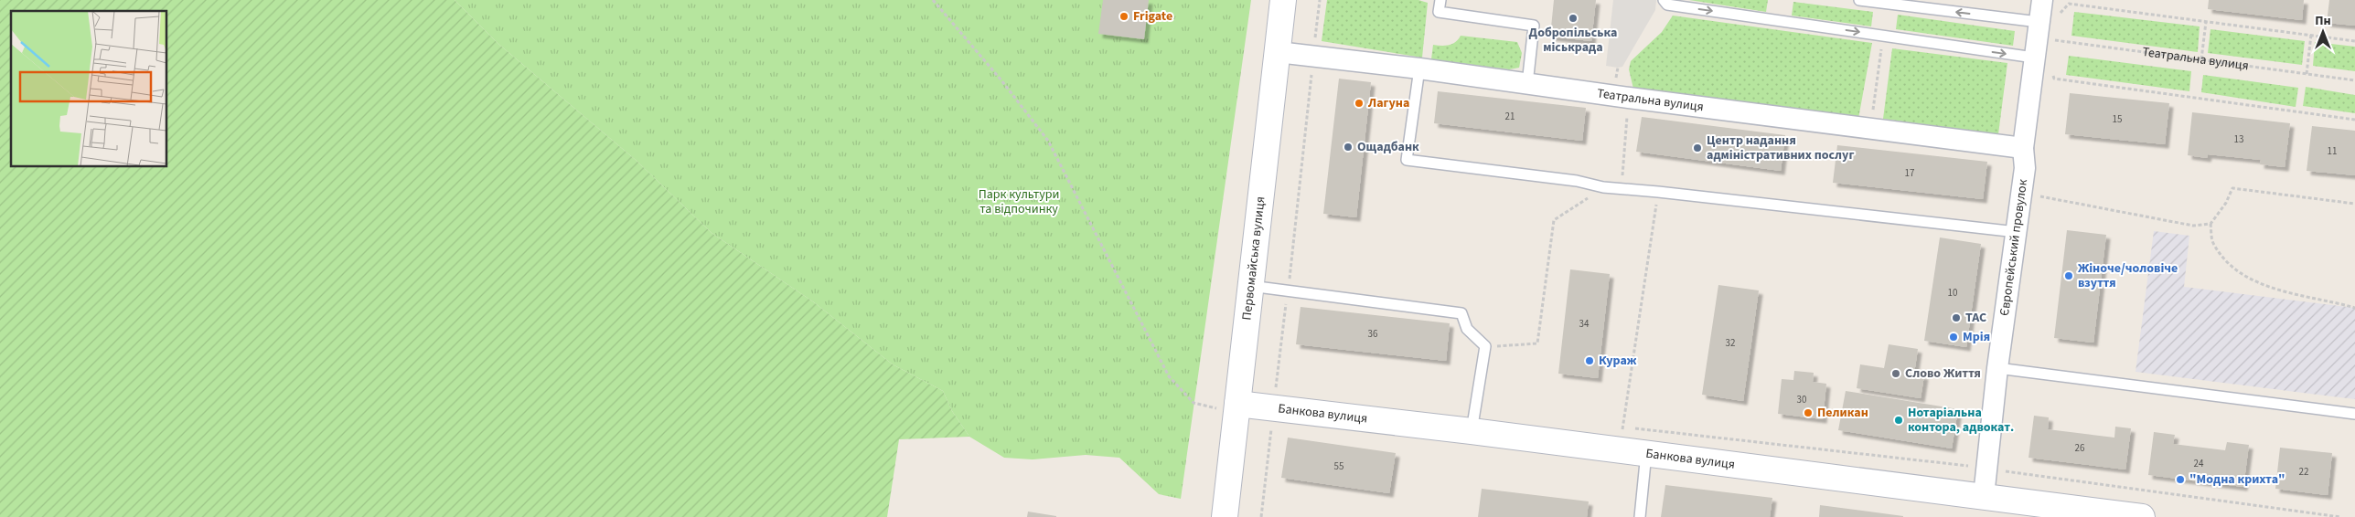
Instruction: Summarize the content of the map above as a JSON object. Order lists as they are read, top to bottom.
{
  "streets": {
    "street": [
      "Театральна вулиця",
      "Європейський провулок",
      "Первомайська вулиця",
      "Банкова вулиця"
    ]
  },
  "crossings": [
    ["Театральна вулиця", "Європейський провулок"],
    ["Театральна вулиця", "Первомайська вулиця"],
    ["Європейський провулок", "Банкова вулиця"],
    ["Первомайська вулиця", "Банкова вулиця"]
  ],
  "parks": ["Парк культури та відпочинку"],
  "places": [
    "Frigate",
    "Добропільська міськрада",
    "Лагуна",
    "Ощадбанк",
    "Центр надання адміністративних послуг",
    "Жіноче/чоловіче взуття",
    "ТАС",
    "Мрія",
    "Кураж",
    "Слово Життя",
    "Пеликан",
    "Нотаріальна контора, адвокат.",
    "\"Модна крихта\""
  ],
  "house_numbers": [
    "21",
    "15",
    "13",
    "11",
    "17",
    "10",
    "34",
    "36",
    "32",
    "30",
    "26",
    "24",
    "55",
    "22"
  ],
  "north": "top"
}
